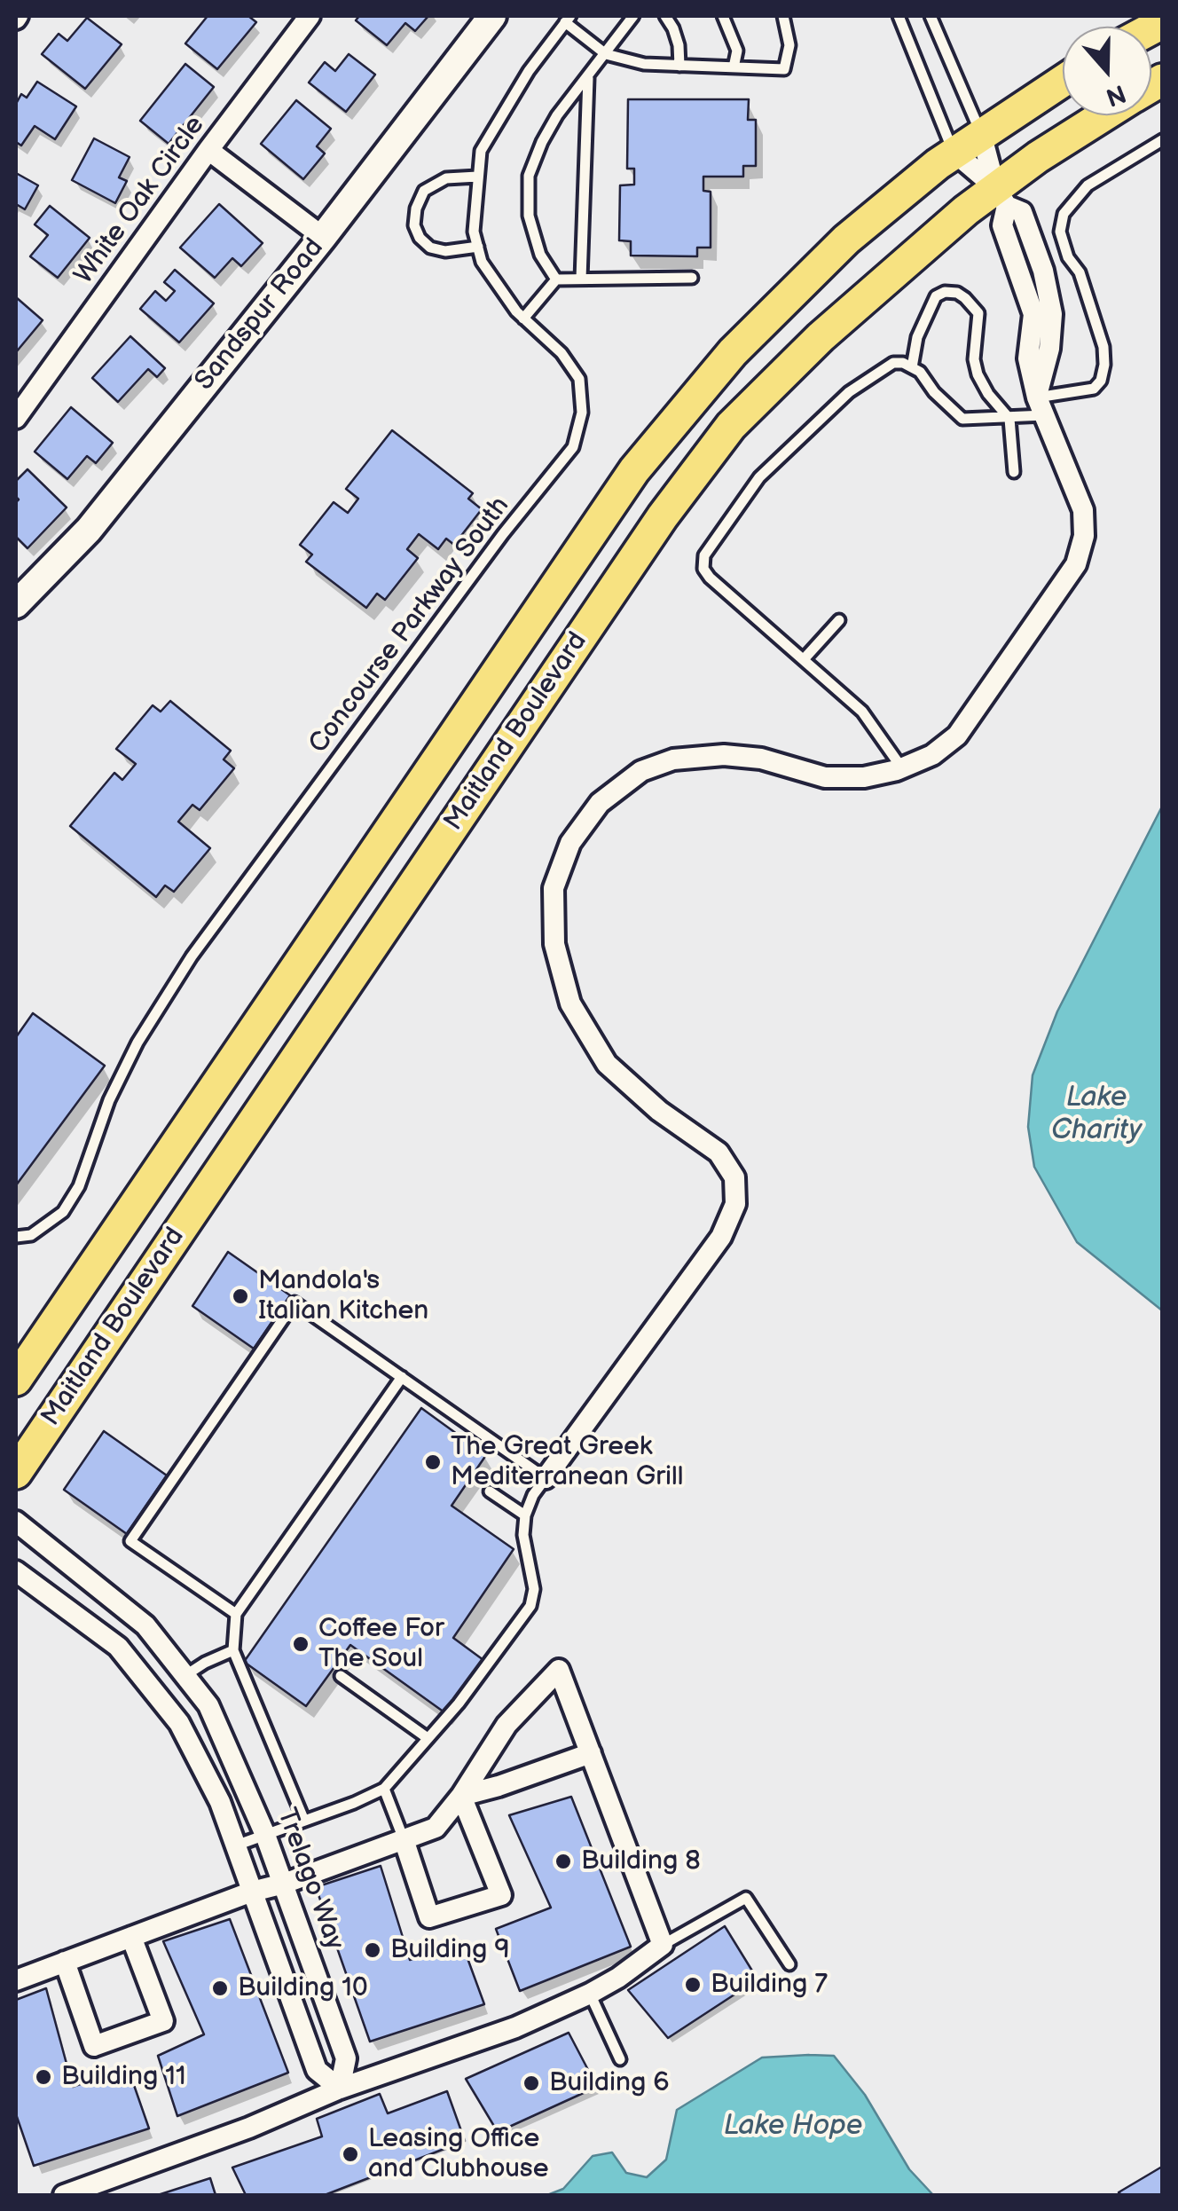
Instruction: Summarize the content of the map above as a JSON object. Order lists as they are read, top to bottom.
{
  "streets": {
    "main road": ["Maitland Boulevard"],
    "street": ["White Oak Circle", "Sandspur Road", "Trelago Way"],
    "lane": ["Concourse Parkway South"]
  },
  "water": ["Lake Charity", "Lake Hope"],
  "places": [
    "Mandola's Italian Kitchen",
    "The Great Greek Mediterranean Grill",
    "Coffee For The Soul",
    "Building 8",
    "Building 9",
    "Building 7",
    "Building 10",
    "Building 11",
    "Building 6",
    "Leasing Office and Clubhouse"
  ],
  "north": "bottom"
}
